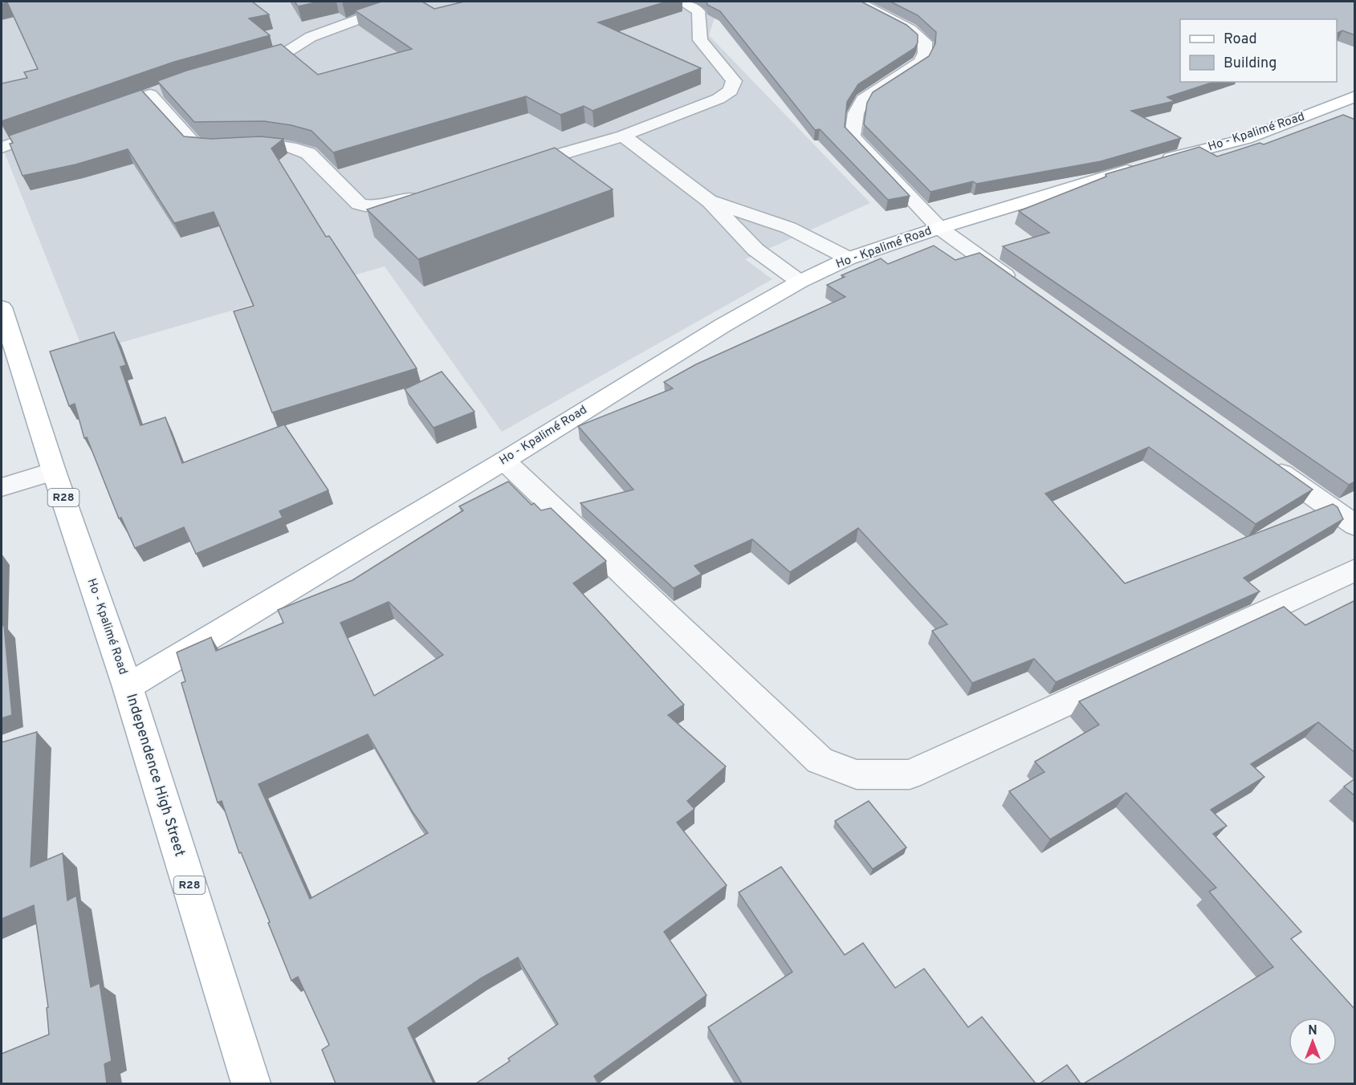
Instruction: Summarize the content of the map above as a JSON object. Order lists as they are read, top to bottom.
{
  "streets": {
    "main road": ["Ho - Kpalimé Road", "R28", "Independence High Street"]
  },
  "crossings": [
    ["Ho - Kpalimé Road", "Independence High Street"]
  ],
  "legend": ["Road", "Building"],
  "north": "top"
}
